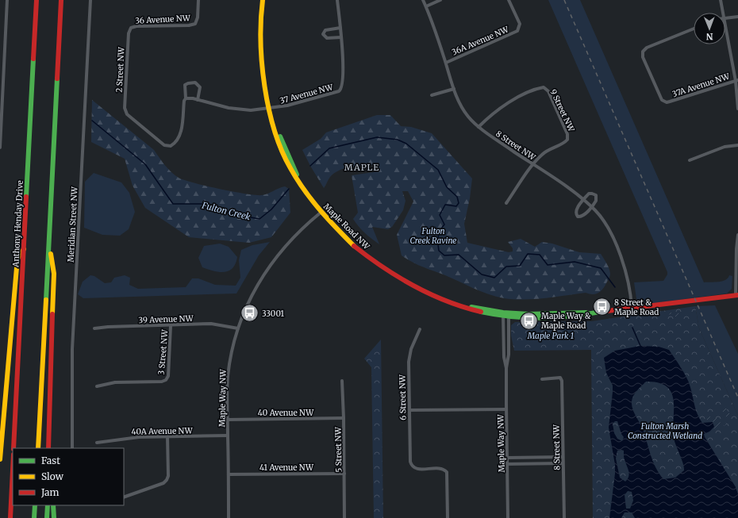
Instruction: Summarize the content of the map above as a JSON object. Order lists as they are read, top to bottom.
{
  "streets": {
    "main road": ["Anthony Henday Drive", "Maple Road NW"],
    "street": [
      "36 Avenue NW",
      "36A Avenue NW",
      "2 Street NW",
      "37A Avenue NW",
      "37 Avenue NW",
      "9 Street NW",
      "8 Street NW",
      "Meridian Street NW",
      "39 Avenue NW",
      "3 Street NW",
      "6 Street NW",
      "Maple Way NW",
      "40 Avenue NW",
      "40A Avenue NW",
      "5 Street NW",
      "41 Avenue NW"
    ]
  },
  "crossings": [
    ["36 Avenue NW", "2 Street NW"],
    ["36A Avenue NW", "8 Street NW"],
    ["2 Street NW", "37 Avenue NW"],
    ["37 Avenue NW", "Maple Road NW"],
    ["9 Street NW", "8 Street NW"],
    ["8 Street NW", "Maple Road NW"],
    ["Maple Road NW", "Maple Way NW"],
    ["39 Avenue NW", "3 Street NW"],
    ["39 Avenue NW", "Maple Way NW"],
    ["Maple Way NW", "40 Avenue NW"],
    ["Maple Way NW", "40A Avenue NW"],
    ["Maple Way NW", "41 Avenue NW"],
    ["40 Avenue NW", "5 Street NW"],
    ["5 Street NW", "41 Avenue NW"]
  ],
  "districts": ["MAPLE"],
  "water": ["Fulton Creek"],
  "parks": ["Fulton Creek Ravine", "Maple Park 1", "Fulton Marsh Constructed Wetland"],
  "places": {
    "bus stop": ["8 Street & Maple Road", "33001", "Maple Way & Maple Road"]
  },
  "legend": ["Fast", "Slow", "Jam"],
  "north": "bottom"
}
